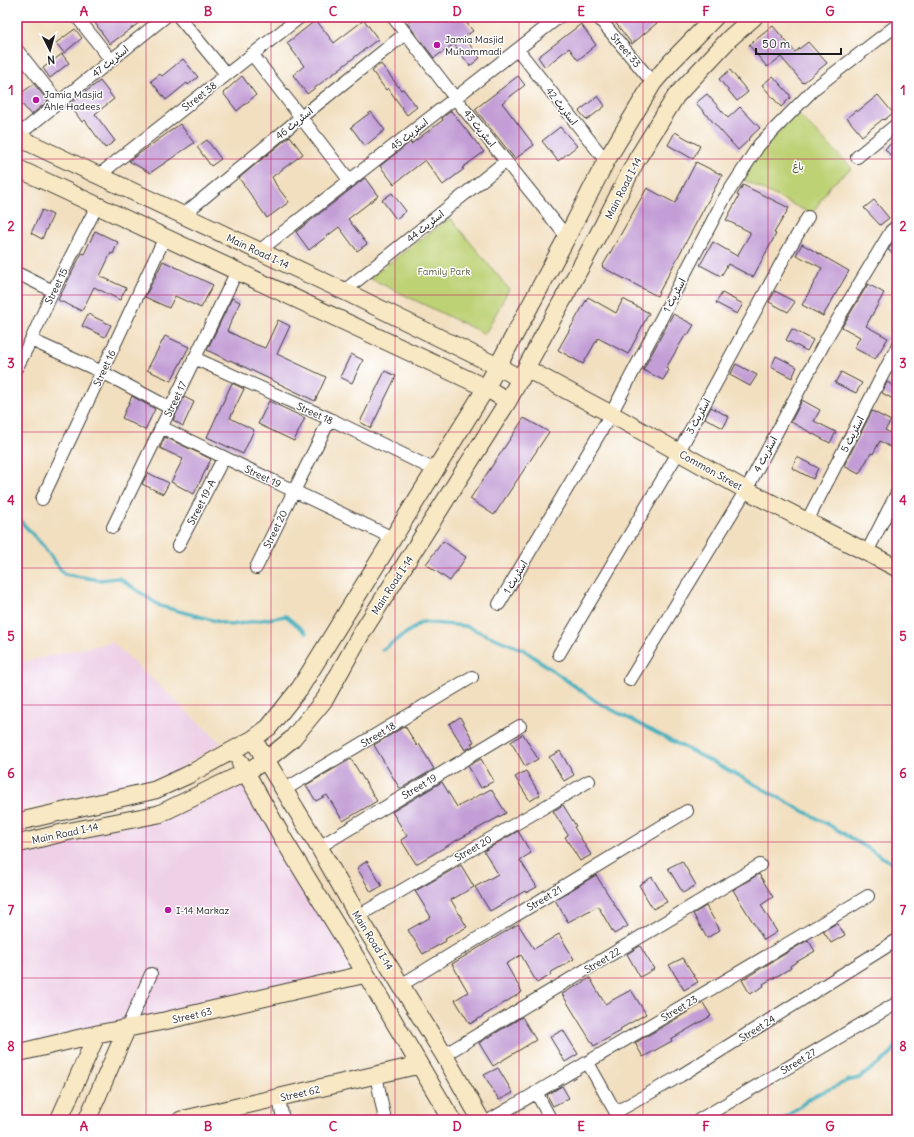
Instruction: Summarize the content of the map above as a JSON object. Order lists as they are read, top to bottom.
{
  "streets": {
    "main road": [
      "Main Road I-14",
      "Common Street",
      "Street 63",
      "Street 62"
    ],
    "street": [
      "Street 33",
      "اسٹریٹ 47",
      "Street 38",
      "اسٹریٹ 42",
      "اسٹریٹ 46",
      "اسٹریٹ 43",
      "اسٹریٹ 45",
      "اسٹریٹ 44",
      "Street 15",
      "اسٹریٹ 1",
      "Street 16",
      "Street 17",
      "Street 18",
      "اسٹریٹ 3",
      "اسٹریٹ 5",
      "اسٹریٹ 4",
      "Street 19",
      "Street 19-A",
      "Street 20",
      "Street 21",
      "Street 22",
      "Street 23",
      "Street 24",
      "Street 27"
    ]
  },
  "crossings": [
    ["اسٹریٹ 47", "Main Road I-14"],
    ["Street 38", "Main Road I-14"],
    ["اسٹریٹ 42", "اسٹریٹ 45"],
    ["اسٹریٹ 46", "اسٹریٹ 43"],
    ["اسٹریٹ 46", "Main Road I-14"],
    ["اسٹریٹ 43", "اسٹریٹ 45"],
    ["اسٹریٹ 43", "اسٹریٹ 44"],
    ["اسٹریٹ 45", "Main Road I-14"],
    ["Main Road I-14", "اسٹریٹ 44"],
    ["Main Road I-14", "Street 18"],
    ["Main Road I-14", "Common Street"],
    ["Main Road I-14", "Street 19"],
    ["Main Road I-14", "Street 20"],
    ["Main Road I-14", "Street 21"],
    ["Main Road I-14", "Street 22"],
    ["Main Road I-14", "Street 62"],
    ["اسٹریٹ 1", "Common Street"],
    ["Street 17", "Street 18"],
    ["Street 17", "Street 19"],
    ["Street 18", "Street 19"],
    ["اسٹریٹ 3", "Common Street"],
    ["اسٹریٹ 5", "Common Street"],
    ["اسٹریٹ 4", "Common Street"],
    ["Street 19", "Street 19-A"],
    ["Street 19", "Street 20"]
  ],
  "parks": ["باغ", "Family Park"],
  "places": ["Jamia Masjid Muhammadi", "Jamia Masjid Ahle Hadees", "I-14 Markaz"],
  "scale_bar": "50 m",
  "north": "bottom",
  "grid": {
    "columns": [
      "A",
      "B",
      "C",
      "D",
      "E",
      "F",
      "G"
    ],
    "rows": [
      "1",
      "2",
      "3",
      "4",
      "5",
      "6",
      "7",
      "8"
    ]
  }
}
